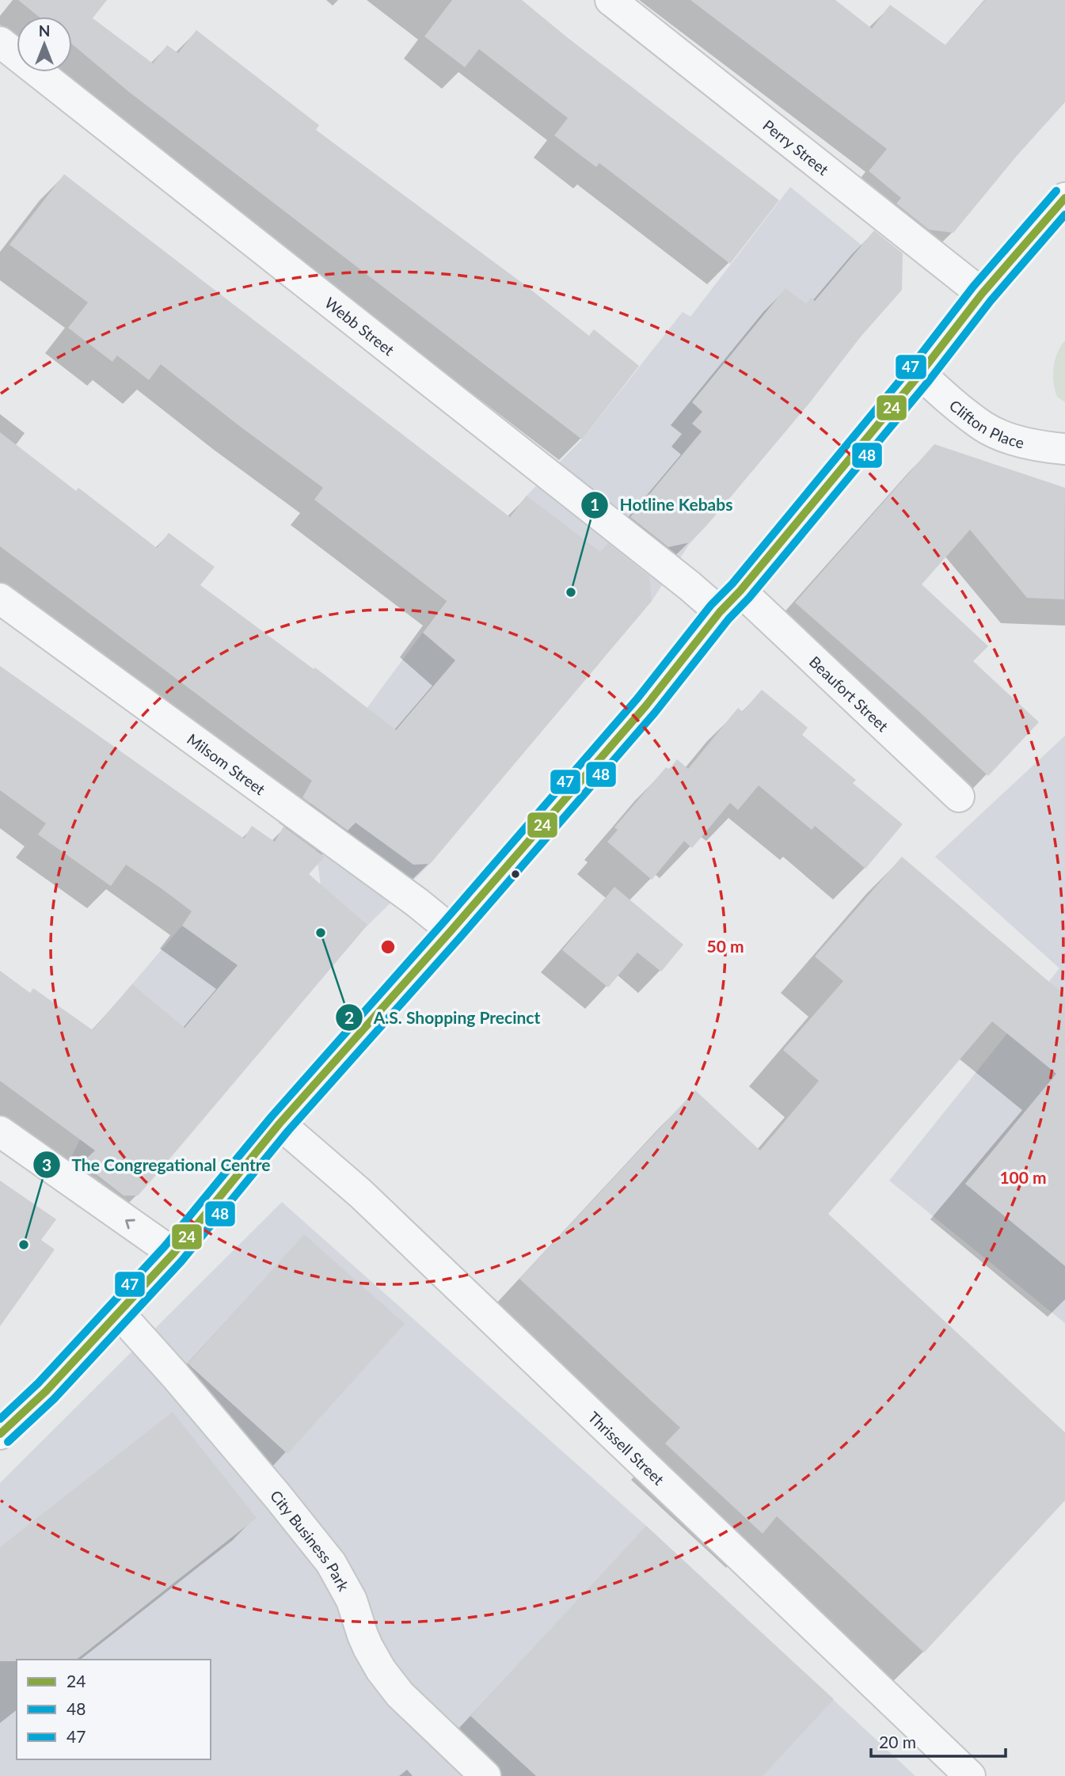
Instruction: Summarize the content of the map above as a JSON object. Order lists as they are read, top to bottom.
{
  "streets": {
    "street": [
      "Perry Street",
      "Webb Street",
      "Clifton Place",
      "Beaufort Street",
      "Milsom Street",
      "Thrissell Street",
      "City Business Park"
    ]
  },
  "crossings": [
    ["Webb Street", "Beaufort Street"]
  ],
  "places": ["Hotline Kebabs", "A.S. Shopping Precinct", "The Congregational Centre"],
  "lines": ["transit line 47", "transit line 24", "transit line 48"],
  "legend": ["24", "48", "47"],
  "scale_bar": "20 m",
  "north": "top",
  "rings": ["50 m", "100 m"]
}
